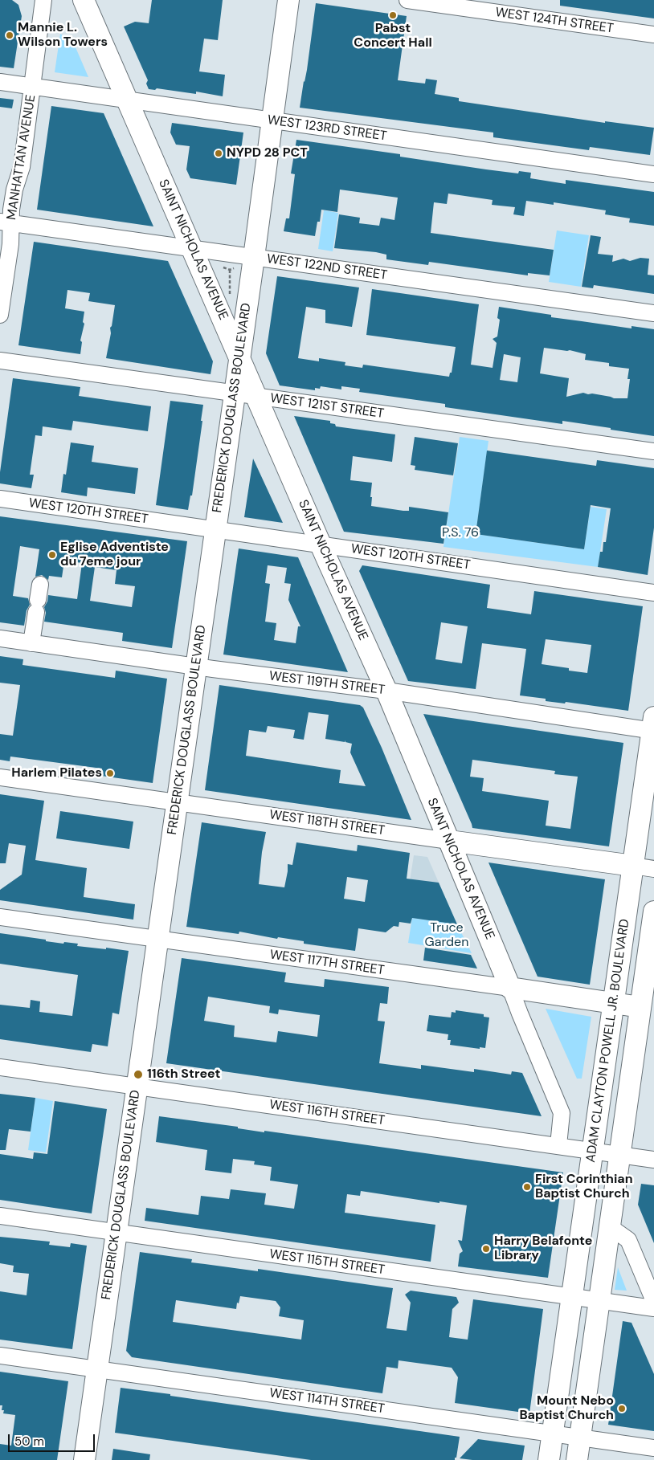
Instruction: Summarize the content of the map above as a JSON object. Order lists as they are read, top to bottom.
{
  "streets": {
    "main road": [
      "SAINT NICHOLAS AVENUE",
      "FREDERICK DOUGLASS BOULEVARD",
      "WEST 118TH STREET",
      "WEST 117TH STREET",
      "ADAM CLAYTON POWELL JR. BOULEVARD"
    ],
    "street": [
      "WEST 124TH STREET",
      "WEST 123RD STREET",
      "MANHATTAN AVENUE",
      "WEST 122ND STREET",
      "WEST 121ST STREET",
      "WEST 120TH STREET",
      "WEST 119TH STREET",
      "WEST 116TH STREET",
      "WEST 115TH STREET",
      "WEST 114TH STREET"
    ]
  },
  "crossings": [
    ["WEST 123RD STREET", "MANHATTAN AVENUE"],
    ["WEST 123RD STREET", "SAINT NICHOLAS AVENUE"],
    ["WEST 123RD STREET", "FREDERICK DOUGLASS BOULEVARD"],
    ["MANHATTAN AVENUE", "WEST 122ND STREET"],
    ["SAINT NICHOLAS AVENUE", "WEST 122ND STREET"],
    ["SAINT NICHOLAS AVENUE", "WEST 121ST STREET"],
    ["SAINT NICHOLAS AVENUE", "FREDERICK DOUGLASS BOULEVARD"],
    ["SAINT NICHOLAS AVENUE", "WEST 120TH STREET"],
    ["SAINT NICHOLAS AVENUE", "WEST 119TH STREET"],
    ["SAINT NICHOLAS AVENUE", "WEST 118TH STREET"],
    ["SAINT NICHOLAS AVENUE", "WEST 117TH STREET"],
    ["SAINT NICHOLAS AVENUE", "WEST 116TH STREET"],
    ["WEST 122ND STREET", "FREDERICK DOUGLASS BOULEVARD"],
    ["WEST 121ST STREET", "FREDERICK DOUGLASS BOULEVARD"],
    ["FREDERICK DOUGLASS BOULEVARD", "WEST 120TH STREET"],
    ["FREDERICK DOUGLASS BOULEVARD", "WEST 119TH STREET"],
    ["FREDERICK DOUGLASS BOULEVARD", "WEST 118TH STREET"],
    ["FREDERICK DOUGLASS BOULEVARD", "WEST 117TH STREET"],
    ["FREDERICK DOUGLASS BOULEVARD", "WEST 116TH STREET"],
    ["FREDERICK DOUGLASS BOULEVARD", "WEST 115TH STREET"],
    ["FREDERICK DOUGLASS BOULEVARD", "WEST 114TH STREET"],
    ["WEST 119TH STREET", "ADAM CLAYTON POWELL JR. BOULEVARD"],
    ["WEST 118TH STREET", "ADAM CLAYTON POWELL JR. BOULEVARD"],
    ["WEST 117TH STREET", "ADAM CLAYTON POWELL JR. BOULEVARD"],
    ["ADAM CLAYTON POWELL JR. BOULEVARD", "WEST 116TH STREET"],
    ["ADAM CLAYTON POWELL JR. BOULEVARD", "WEST 115TH STREET"],
    ["ADAM CLAYTON POWELL JR. BOULEVARD", "WEST 114TH STREET"]
  ],
  "parks": ["P.S. 76", "Truce Garden"],
  "places": [
    "Pabst Concert Hall",
    "Mannie L. Wilson Towers",
    "NYPD 28 PCT",
    "Eglise Adventiste du 7eme jour",
    "Harlem Pilates",
    "116th Street",
    "First Corinthian Baptist Church",
    "Harry Belafonte Library",
    "Mount Nebo Baptist Church"
  ],
  "scale_bar": "50 m"
}
